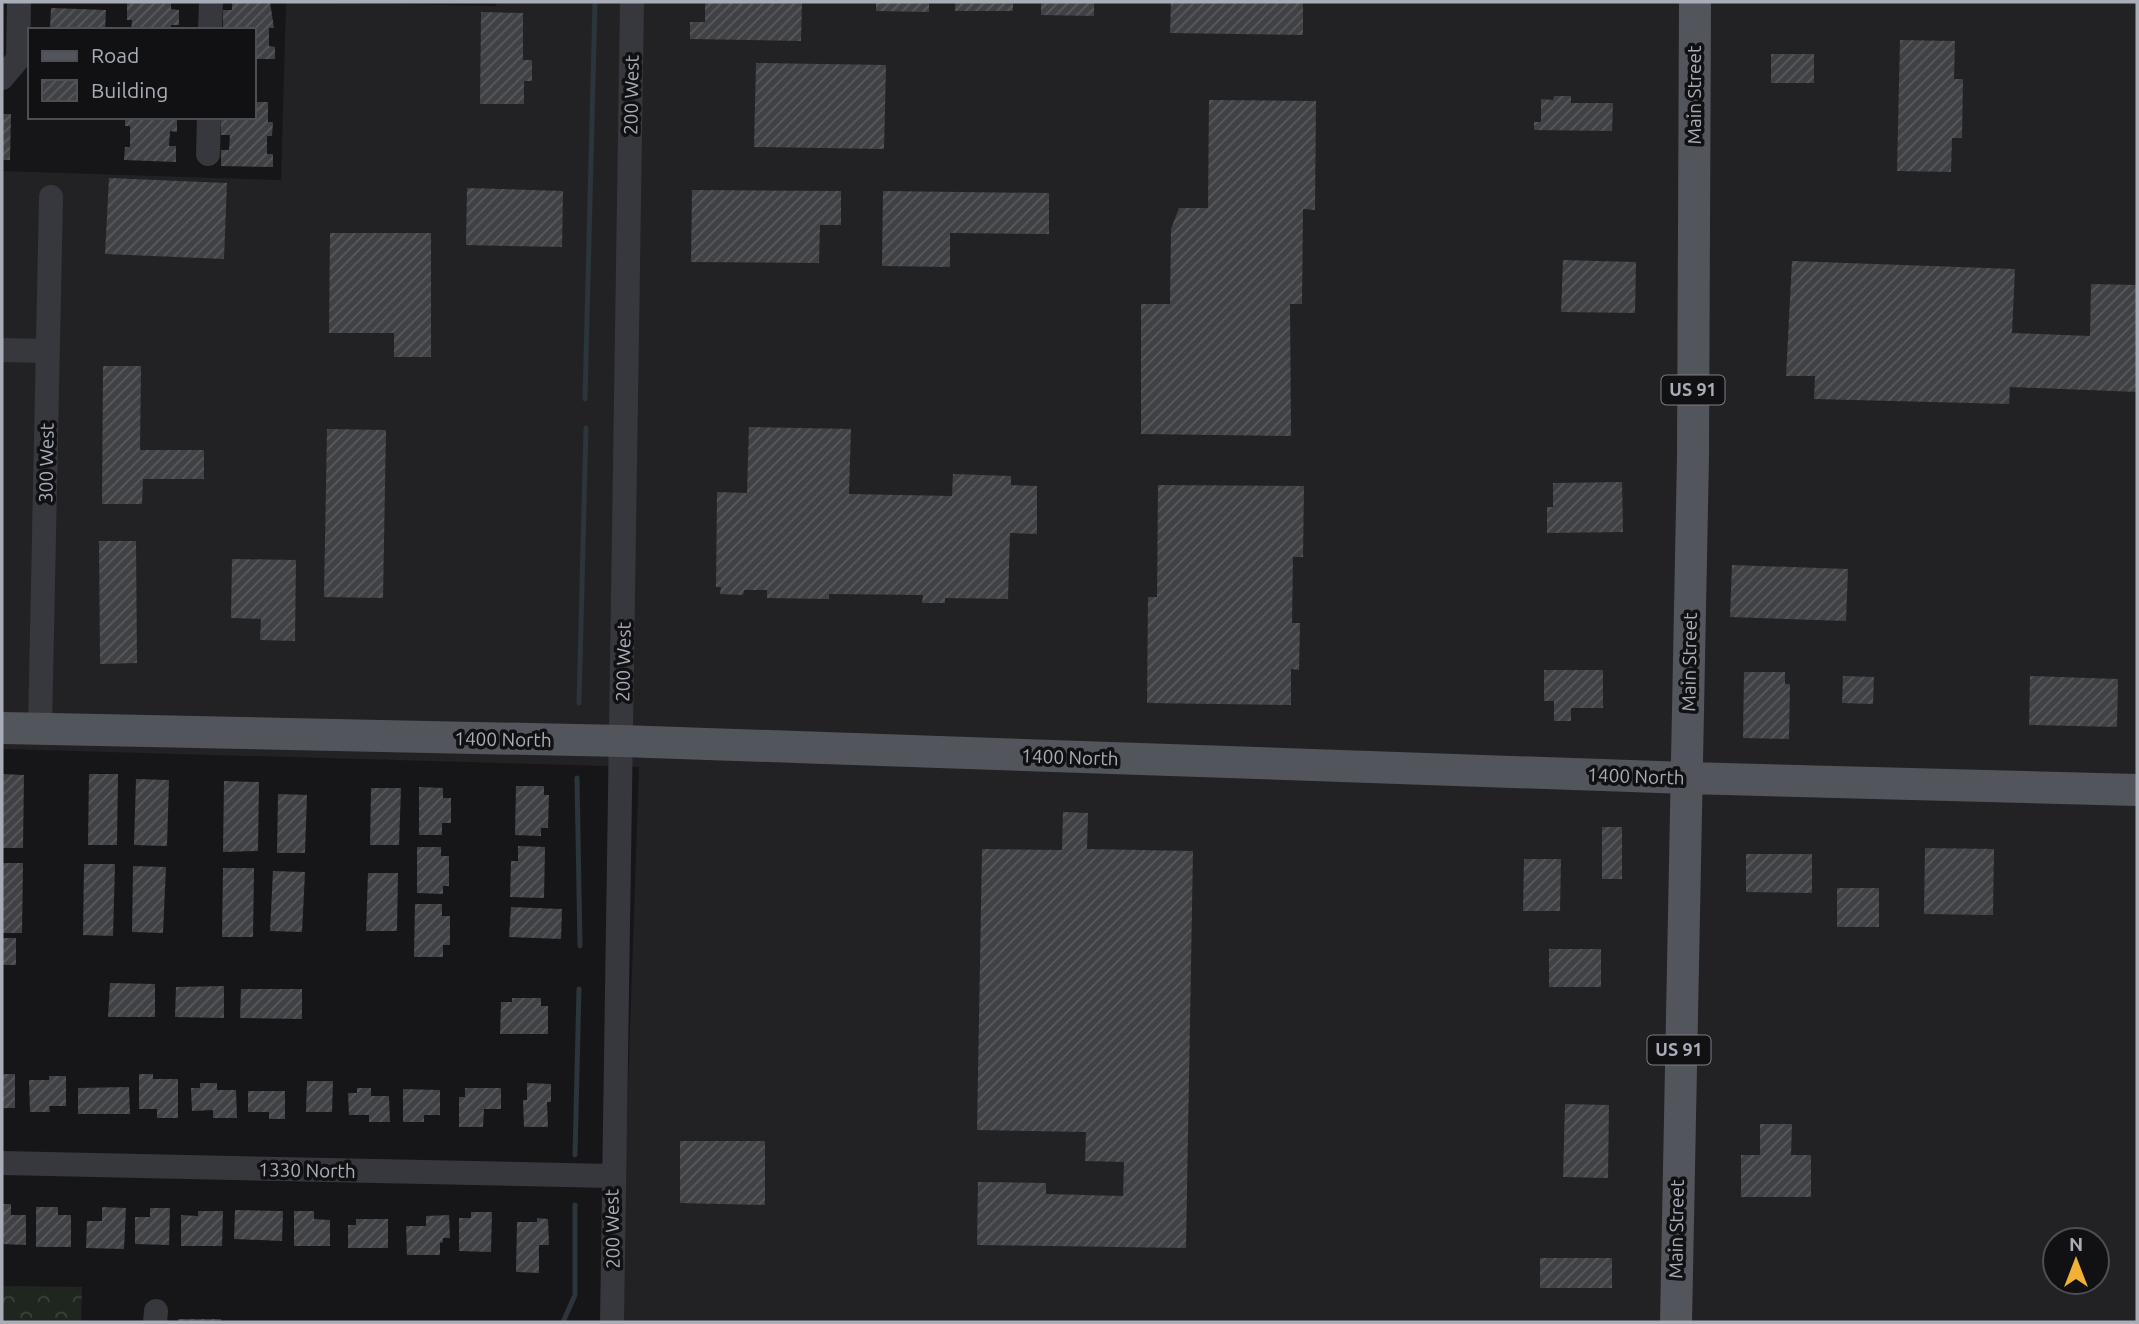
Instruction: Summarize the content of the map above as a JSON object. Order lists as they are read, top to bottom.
{
  "streets": {
    "main road": ["Main Street", "US 91", "1400 North"],
    "street": ["200 West", "300 West", "1330 North"]
  },
  "crossings": [
    ["200 West", "1400 North"],
    ["200 West", "1330 North"],
    ["Main Street", "1400 North"],
    ["300 West", "1400 North"]
  ],
  "legend": ["Road", "Building"],
  "north": "top"
}
